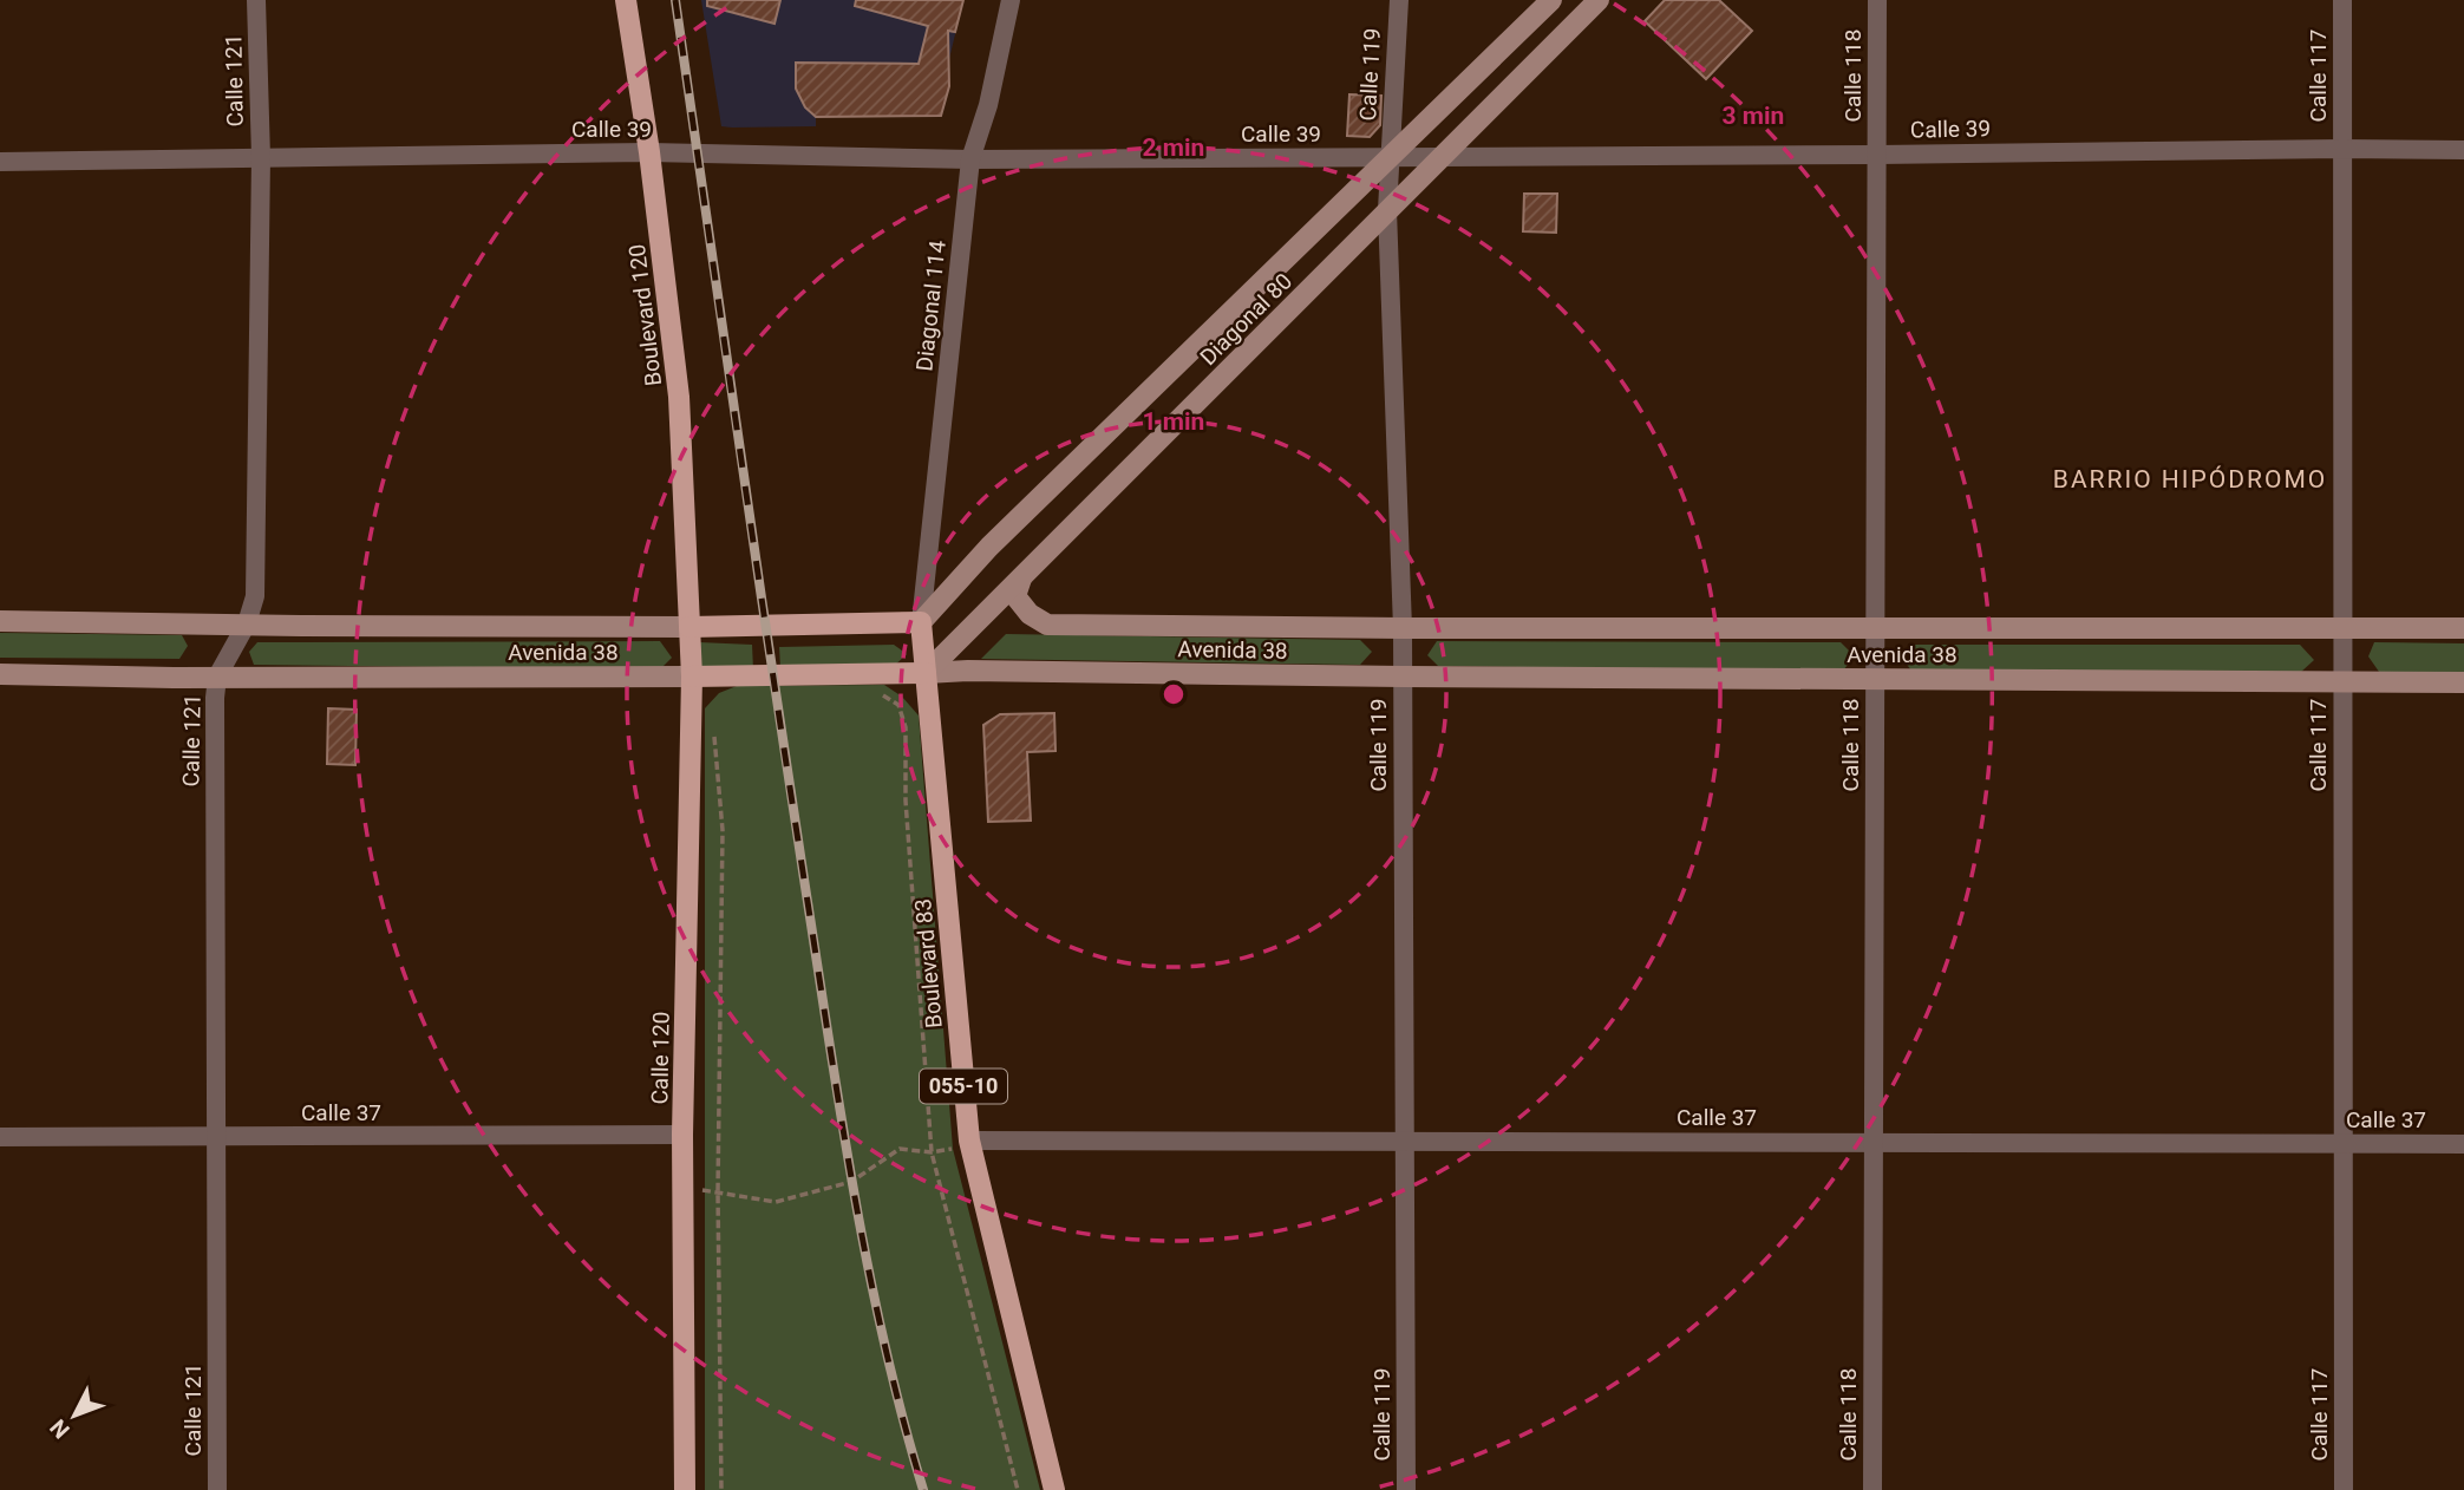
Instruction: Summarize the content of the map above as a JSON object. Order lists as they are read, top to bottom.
{
  "streets": {
    "main road": [
      "Boulevard 120",
      "Diagonal 80",
      "Avenida 38",
      "Boulevard 83",
      "Calle 120",
      "055-10"
    ],
    "street": [
      "Calle 119",
      "Calle 118",
      "Calle 117",
      "Calle 121",
      "Calle 39",
      "Diagonal 114",
      "Calle 37"
    ]
  },
  "crossings": [
    ["Calle 119", "Calle 39"],
    ["Calle 119", "Diagonal 80"],
    ["Calle 119", "Avenida 38"],
    ["Calle 119", "Calle 37"],
    ["Calle 118", "Calle 39"],
    ["Calle 118", "Avenida 38"],
    ["Calle 118", "Calle 37"],
    ["Calle 117", "Calle 39"],
    ["Calle 117", "Avenida 38"],
    ["Calle 117", "Calle 37"],
    ["Calle 121", "Calle 39"],
    ["Calle 121", "Avenida 38"],
    ["Calle 121", "Calle 37"],
    ["Calle 39", "Diagonal 114"],
    ["Calle 39", "Boulevard 120"],
    ["Calle 39", "Diagonal 80"],
    ["Diagonal 114", "Diagonal 80"],
    ["Diagonal 114", "Avenida 38"],
    ["Diagonal 114", "Boulevard 83"],
    ["Boulevard 120", "Avenida 38"],
    ["Boulevard 120", "Calle 120"],
    ["Diagonal 80", "Avenida 38"],
    ["Diagonal 80", "Boulevard 83"],
    ["Avenida 38", "Boulevard 83"],
    ["Avenida 38", "Calle 120"],
    ["Boulevard 83", "Calle 37"],
    ["Calle 120", "Calle 37"]
  ],
  "districts": ["BARRIO HIPÓDROMO"],
  "north": "bottom left",
  "rings": ["3 min", "2 min", "1 min"]
}
